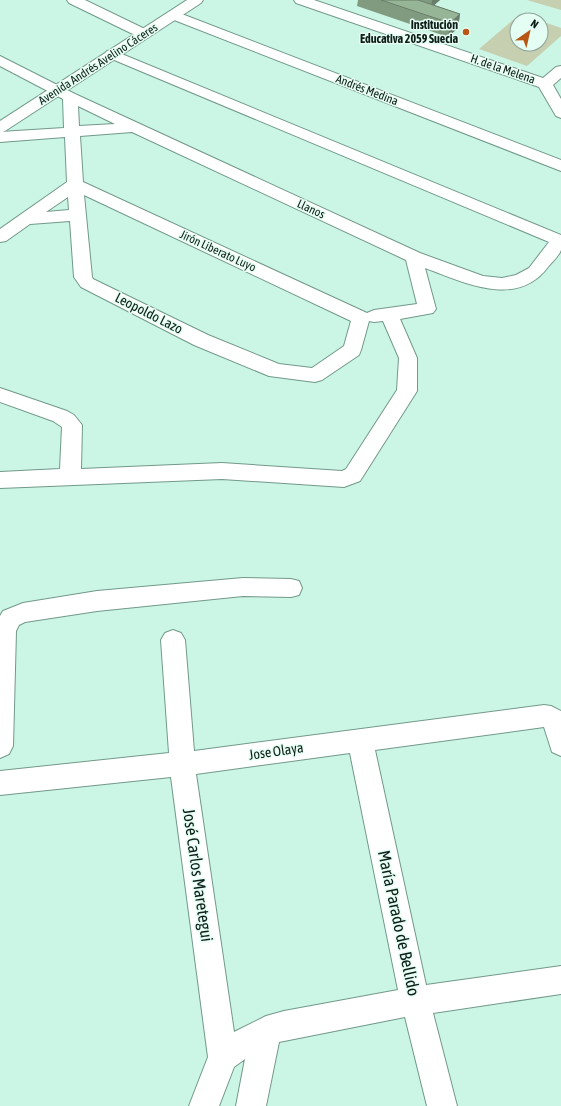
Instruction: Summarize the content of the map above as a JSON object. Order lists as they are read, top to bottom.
{
  "streets": {
    "street": [
      "Avenida Andrés Avelino Cáceres",
      "H. de la Melena",
      "Andrés Medina",
      "Llanos",
      "Jirón Liberato Luyo",
      "Leopoldo Lazo",
      "Jose Olaya",
      "José Carlos Maretegui",
      "María Parado de Bellido"
    ]
  },
  "crossings": [
    ["Avenida Andrés Avelino Cáceres", "Andrés Medina"],
    ["Avenida Andrés Avelino Cáceres", "Llanos"],
    ["Avenida Andrés Avelino Cáceres", "Leopoldo Lazo"],
    ["Llanos", "Leopoldo Lazo"],
    ["Jirón Liberato Luyo", "Leopoldo Lazo"],
    ["Jose Olaya", "José Carlos Maretegui"],
    ["Jose Olaya", "María Parado de Bellido"]
  ],
  "places": ["Institución Educativa 2059 Suecia"],
  "north": "top right"
}
